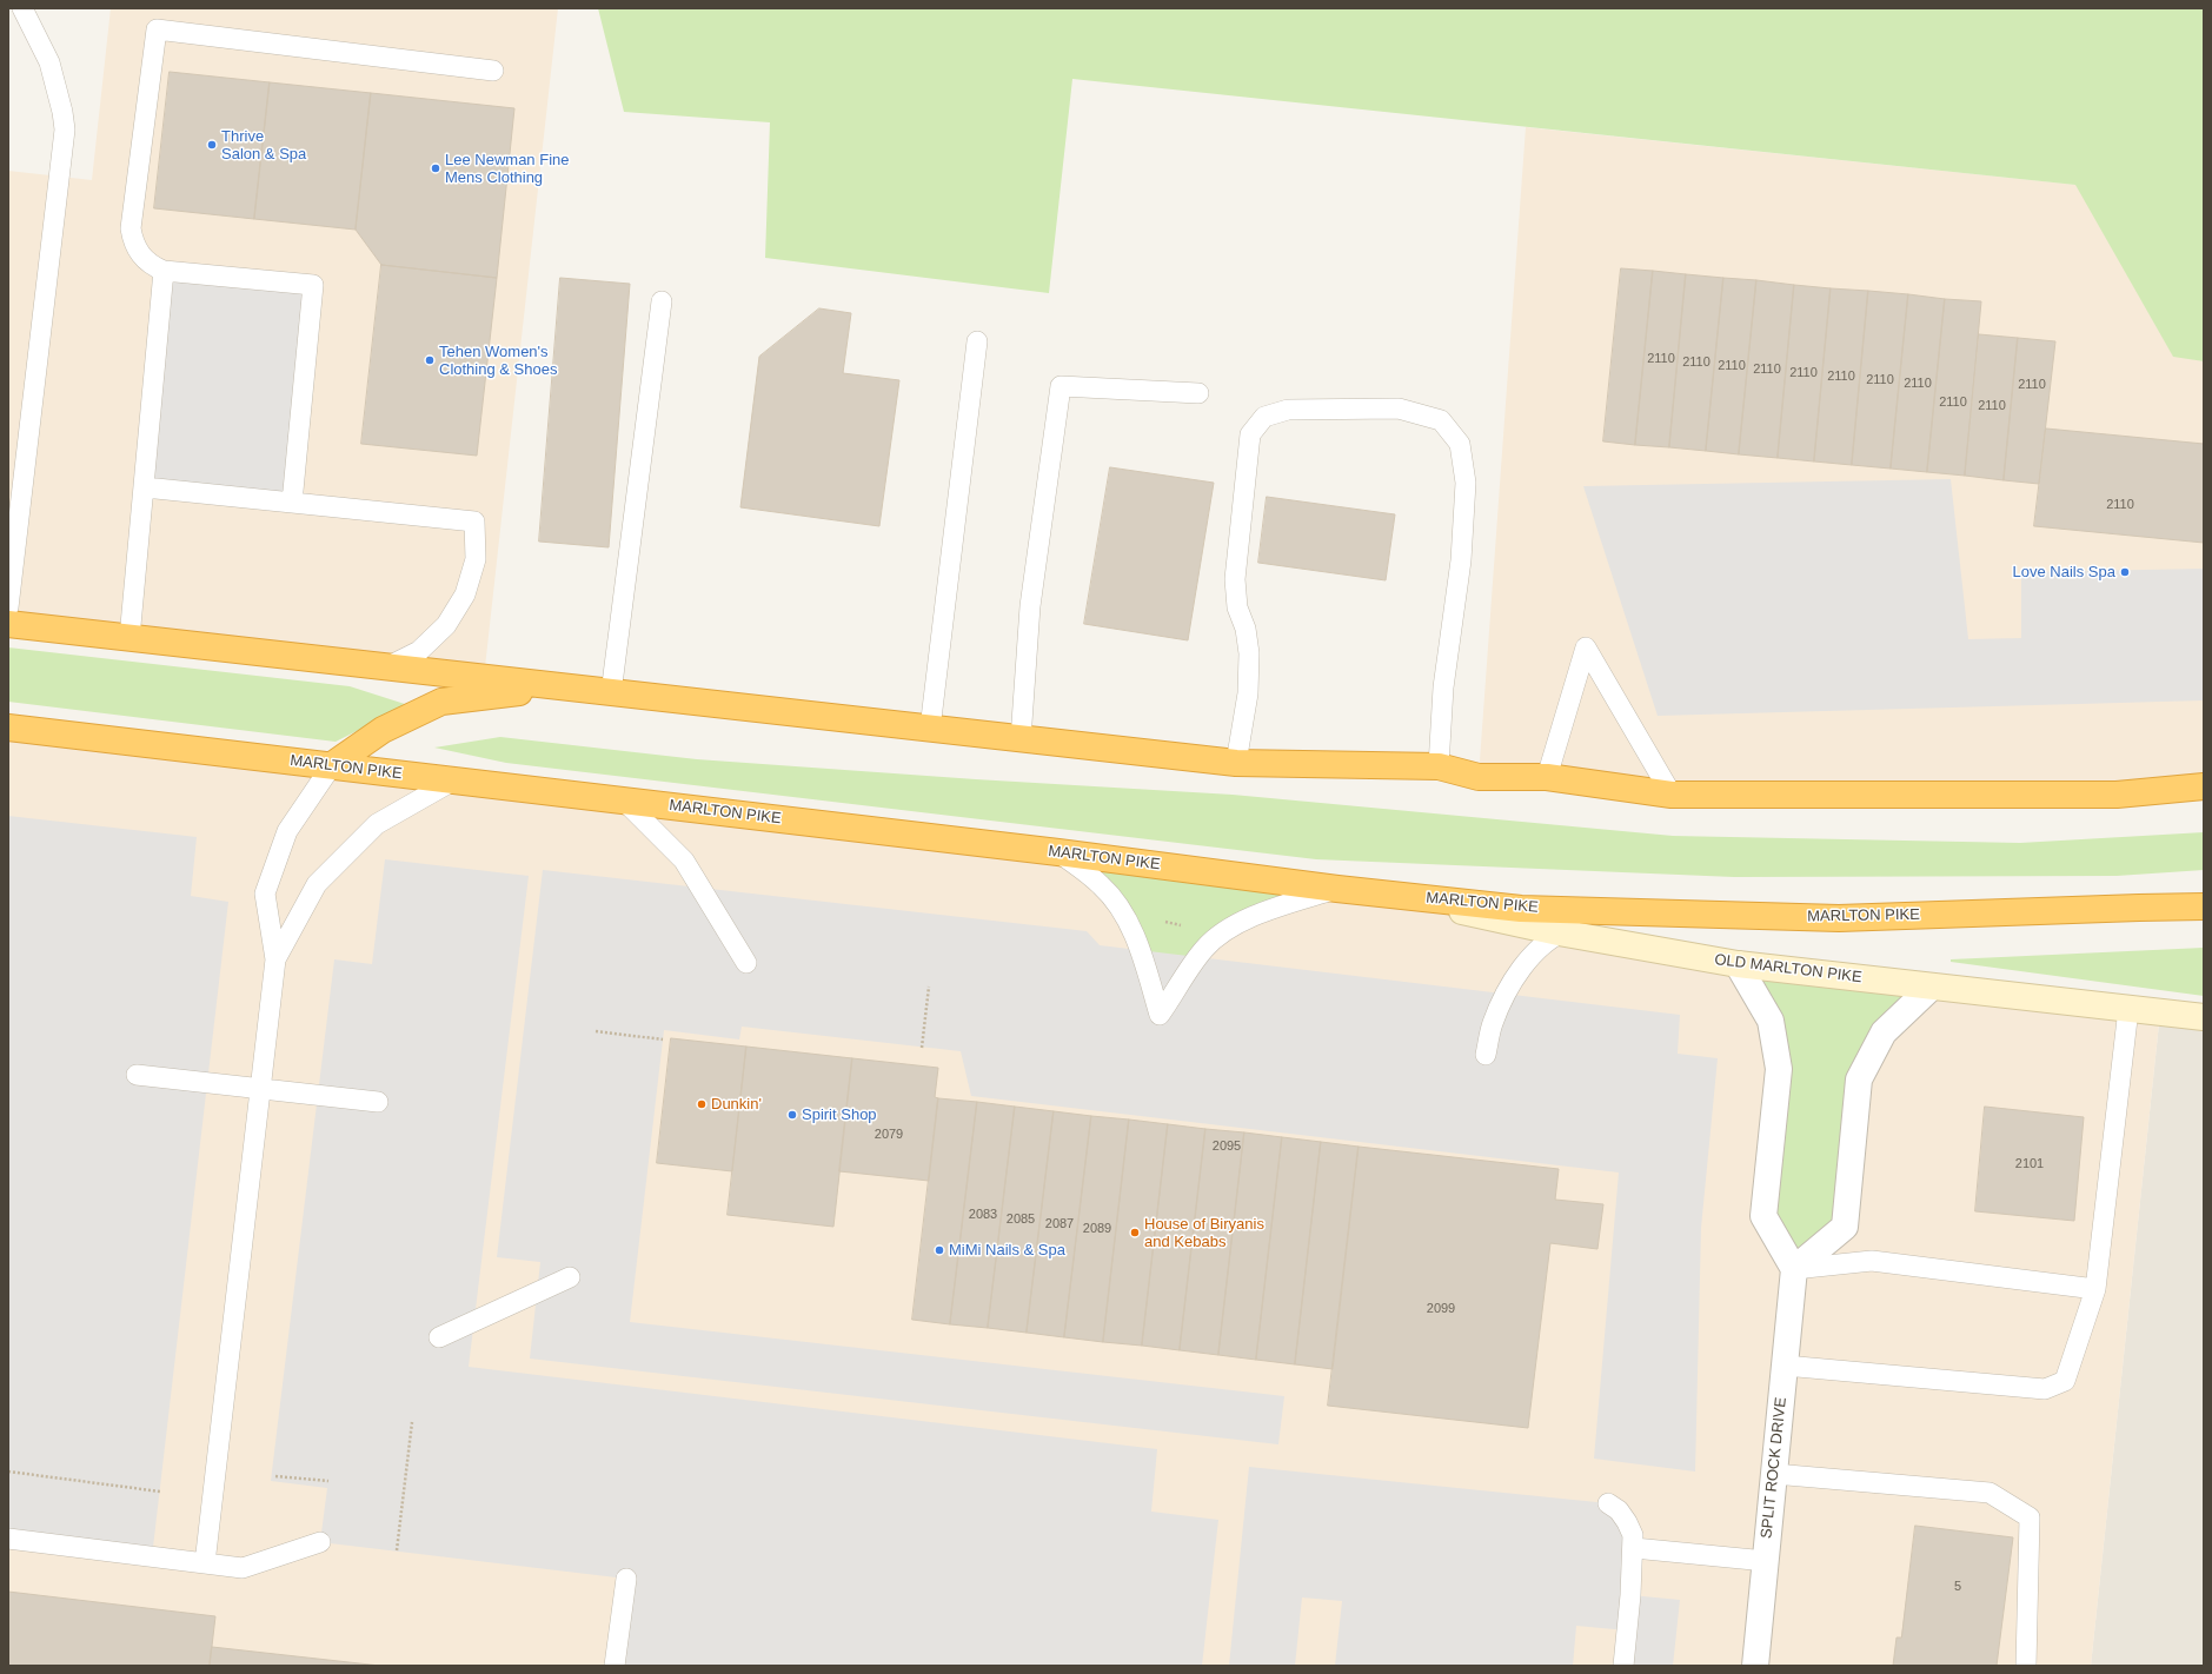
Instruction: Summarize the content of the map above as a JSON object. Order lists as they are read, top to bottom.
{
  "streets": {
    "highway": ["MARLTON PIKE"],
    "street": ["OLD MARLTON PIKE", "SPLIT ROCK DRIVE"]
  },
  "crossings": [
    ["MARLTON PIKE", "OLD MARLTON PIKE"]
  ],
  "places": [
    "Thrive Salon & Spa",
    "Lee Newman Fine Mens Clothing",
    "Tehen Women's Clothing & Shoes",
    "Love Nails Spa",
    "Dunkin'",
    "Spirit Shop",
    "House of Biryanis and Kebabs",
    "MiMi Nails & Spa"
  ],
  "house_numbers": [
    "2110",
    "2110",
    "2110",
    "2110",
    "2110",
    "2110",
    "2110",
    "2110",
    "2110",
    "2110",
    "2110",
    "2110",
    "2079",
    "2095",
    "2101",
    "2083",
    "2085",
    "2087",
    "2089",
    "2099",
    "5"
  ]
}
